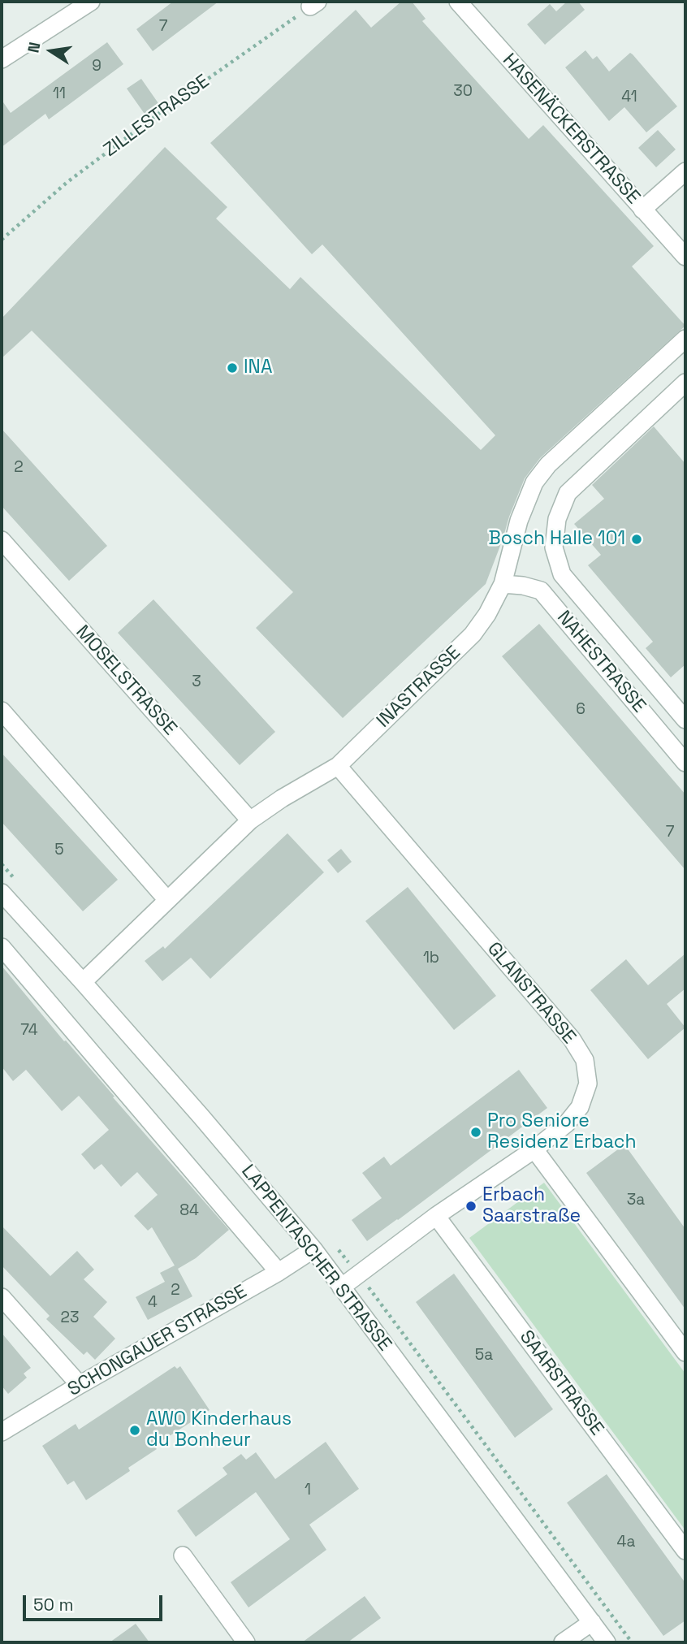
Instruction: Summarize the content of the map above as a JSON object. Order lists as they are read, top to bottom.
{
  "streets": {
    "street": [
      "HASENÄCKERSTRASSE",
      "NAHESTRASSE",
      "MOSELSTRASSE",
      "INASTRASSE",
      "GLANSTRASSE",
      "LAPPENTASCHER STRASSE",
      "SCHONGAUER STRASSE",
      "SAARSTRASSE"
    ],
    "path": ["ZILLESTRASSE"]
  },
  "crossings": [
    ["NAHESTRASSE", "INASTRASSE"],
    ["MOSELSTRASSE", "INASTRASSE"],
    ["INASTRASSE", "GLANSTRASSE"],
    ["INASTRASSE", "LAPPENTASCHER STRASSE"],
    ["GLANSTRASSE", "LAPPENTASCHER STRASSE"],
    ["GLANSTRASSE", "SAARSTRASSE"],
    ["LAPPENTASCHER STRASSE", "SCHONGAUER STRASSE"]
  ],
  "places": [
    "INA",
    "Bosch Halle 101",
    "Pro Seniore Residenz Erbach",
    "Erbach Saarstraße",
    "AWO Kinderhaus du Bonheur"
  ],
  "house_numbers": [
    "7",
    "9",
    "30",
    "11",
    "41",
    "2",
    "3",
    "6",
    "7",
    "5",
    "1b",
    "74",
    "3a",
    "84",
    "2",
    "4",
    "23",
    "5a",
    "1",
    "4a"
  ],
  "scale_bar": "50 m",
  "north": "left"
}
